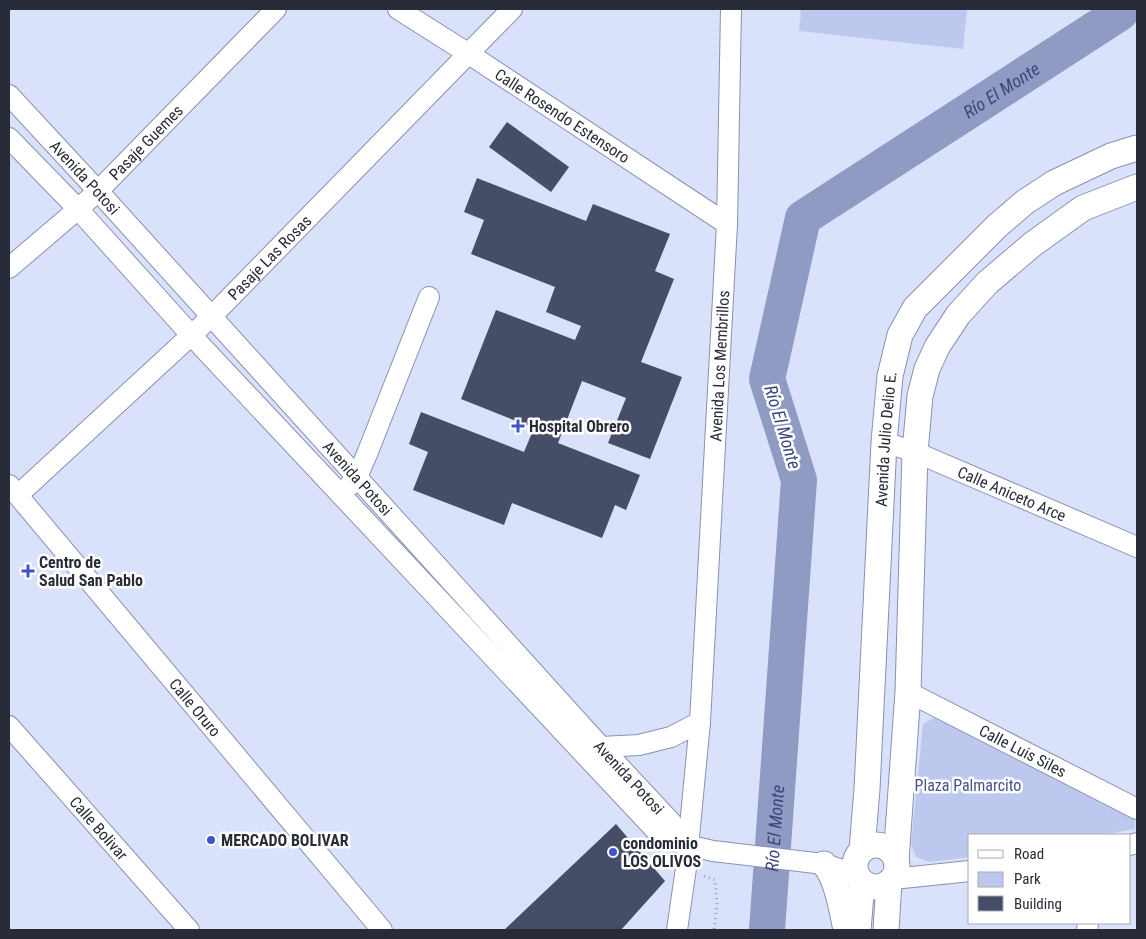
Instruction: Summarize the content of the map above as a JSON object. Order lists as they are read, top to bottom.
{
  "streets": {
    "main road": ["Avenida Julio Delio E."],
    "street": [
      "Calle Rosendo Estensoro",
      "Pasaje Guemes",
      "Avenida Potosi",
      "Pasaje Las Rosas",
      "Avenida Los Membrillos",
      "Calle Aniceto Arce",
      "Calle Oruro",
      "Calle Luis Siles",
      "Calle Bolivar"
    ]
  },
  "crossings": [
    ["Calle Rosendo Estensoro", "Pasaje Las Rosas"],
    ["Calle Rosendo Estensoro", "Avenida Los Membrillos"],
    ["Pasaje Guemes", "Avenida Potosi"],
    ["Avenida Potosi", "Pasaje Las Rosas"],
    ["Avenida Potosi", "Avenida Los Membrillos"],
    ["Pasaje Las Rosas", "Calle Oruro"],
    ["Avenida Julio Delio E.", "Calle Aniceto Arce"],
    ["Avenida Julio Delio E.", "Calle Luis Siles"]
  ],
  "water": ["Río El Monte"],
  "parks": ["Plaza Palmarcito"],
  "places": {
    "health": ["Hospital Obrero", "Centro de Salud San Pablo"],
    "other": ["MERCADO BOLIVAR", "condominio LOS OLIVOS"]
  },
  "legend": ["Road", "Park", "Building"]
}
